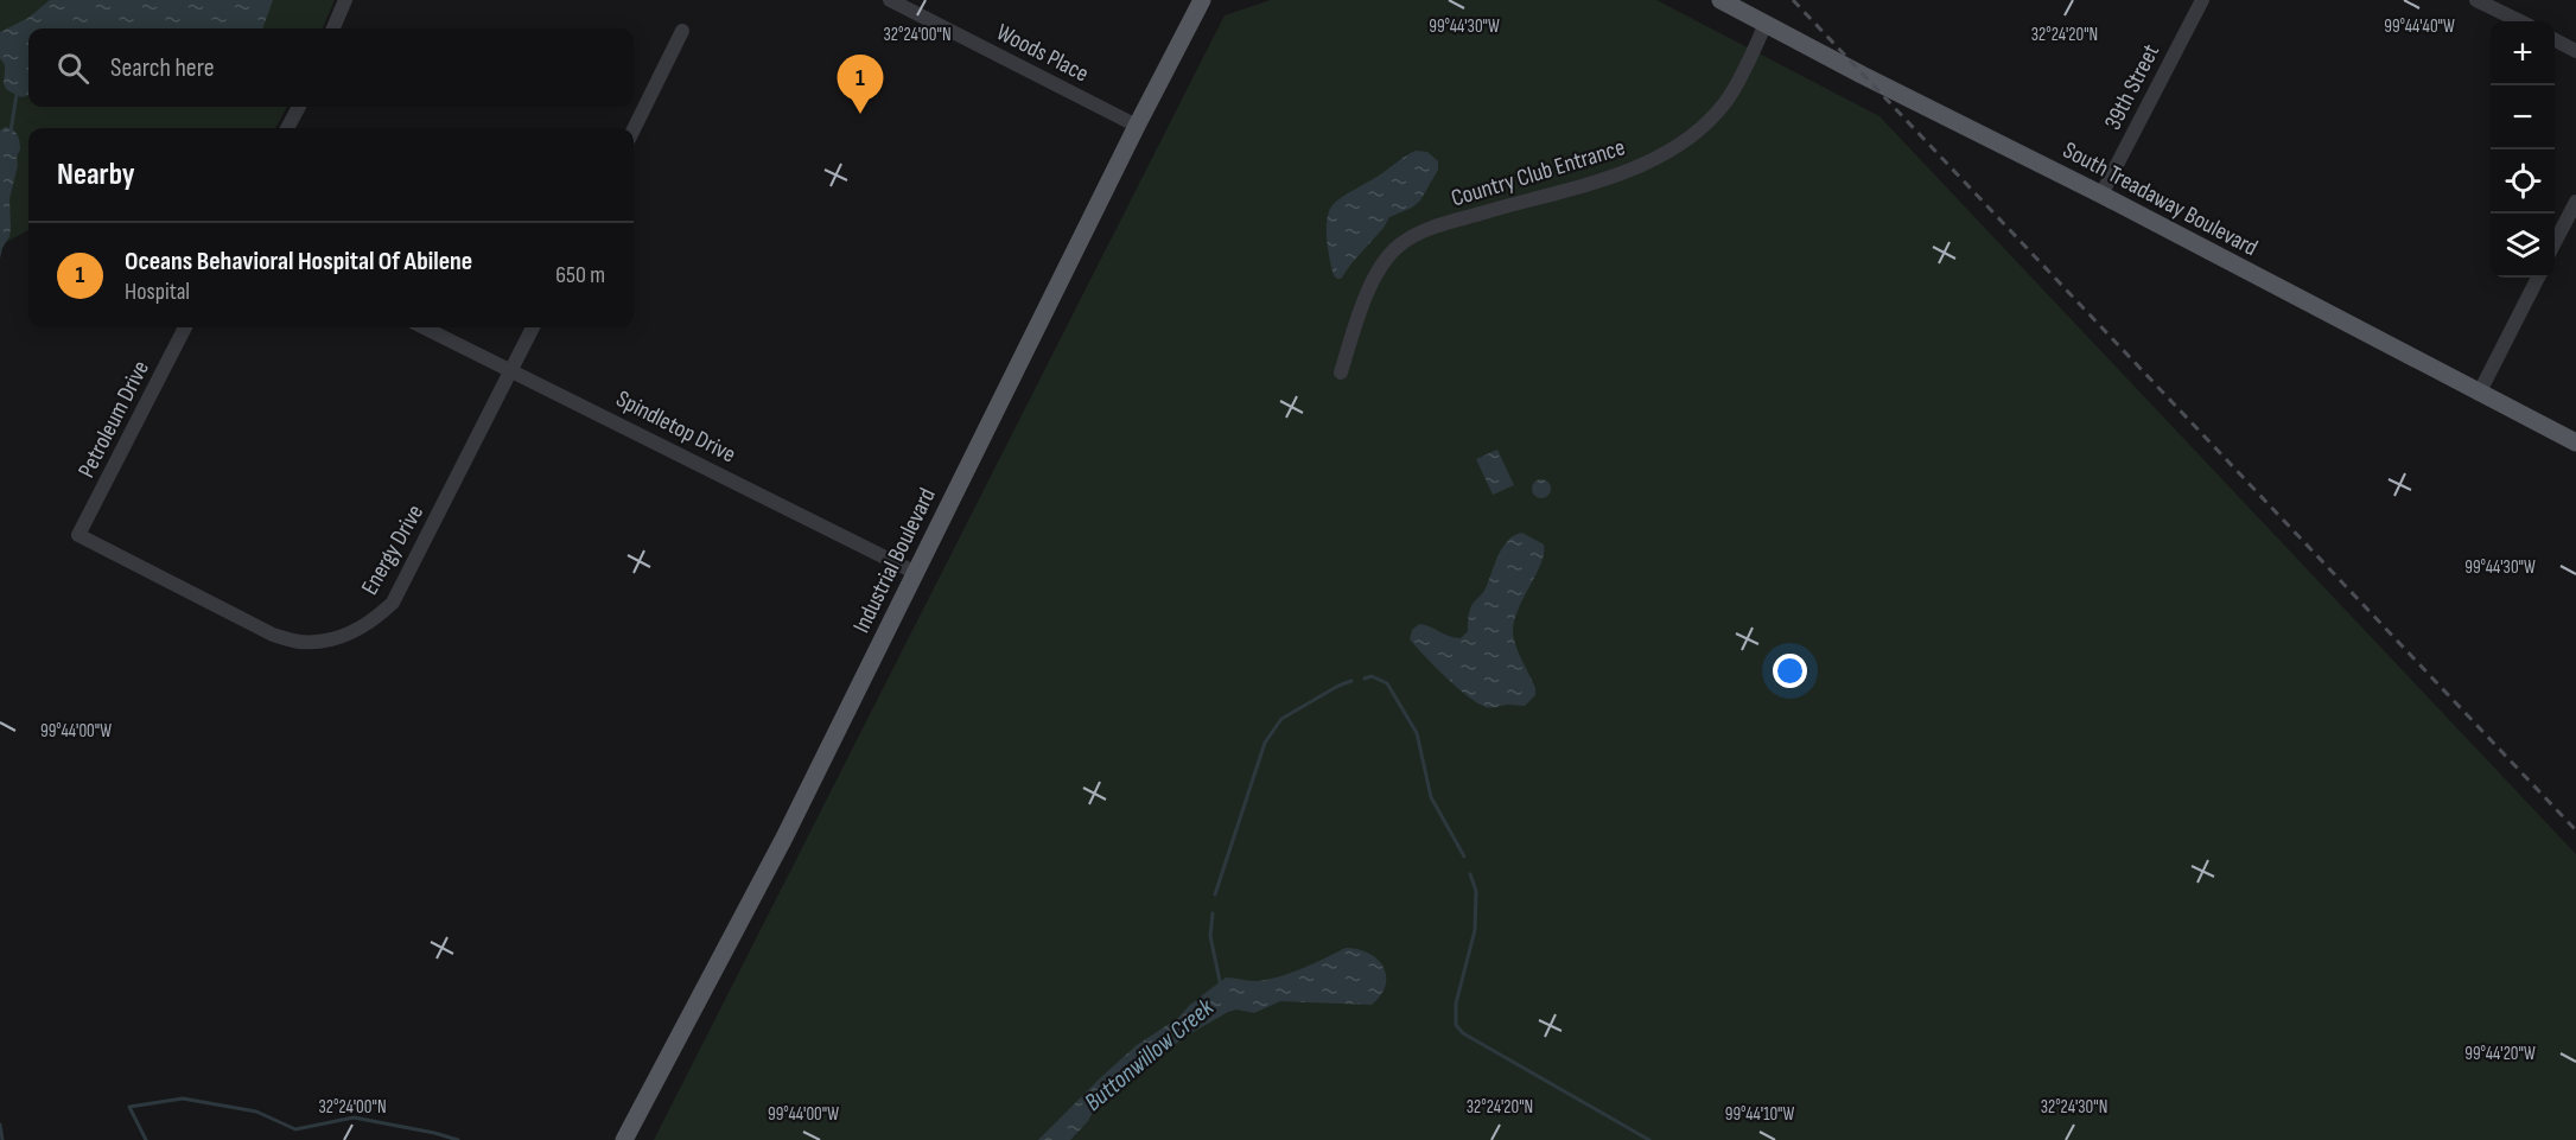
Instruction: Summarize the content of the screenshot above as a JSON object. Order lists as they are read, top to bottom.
{
  "streets": {
    "main road": ["South Treadaway Boulevard", "Industrial Boulevard"],
    "street": [
      "Woods Place",
      "39th Street",
      "Country Club Entrance",
      "Petroleum Drive",
      "Spindletop Drive",
      "Energy Drive"
    ]
  },
  "crossings": [
    ["Woods Place", "Industrial Boulevard"],
    ["39th Street", "South Treadaway Boulevard"],
    ["Country Club Entrance", "South Treadaway Boulevard"],
    ["Petroleum Drive", "Energy Drive"],
    ["Spindletop Drive", "Energy Drive"],
    ["Spindletop Drive", "Industrial Boulevard"]
  ],
  "water": ["Buttonwillow Creek"],
  "page": {
    "map_buttons": ["+", "−"],
    "search": "Search here",
    "pins": "1",
    "heading": "Nearby",
    "list": [
      {
        "mark": "1",
        "name": "Oceans Behavioral Hospital Of Abilene",
        "note": "Hospital",
        "value": "650 m"
      }
    ]
  },
  "coordinates": [
    "99°44'40\"W",
    "99°44'30\"W",
    "32°24'00\"N",
    "32°24'20\"N",
    "99°44'00\"W",
    "99°44'20\"W",
    "32°24'30\"N",
    "99°44'10\"W"
  ]
}
